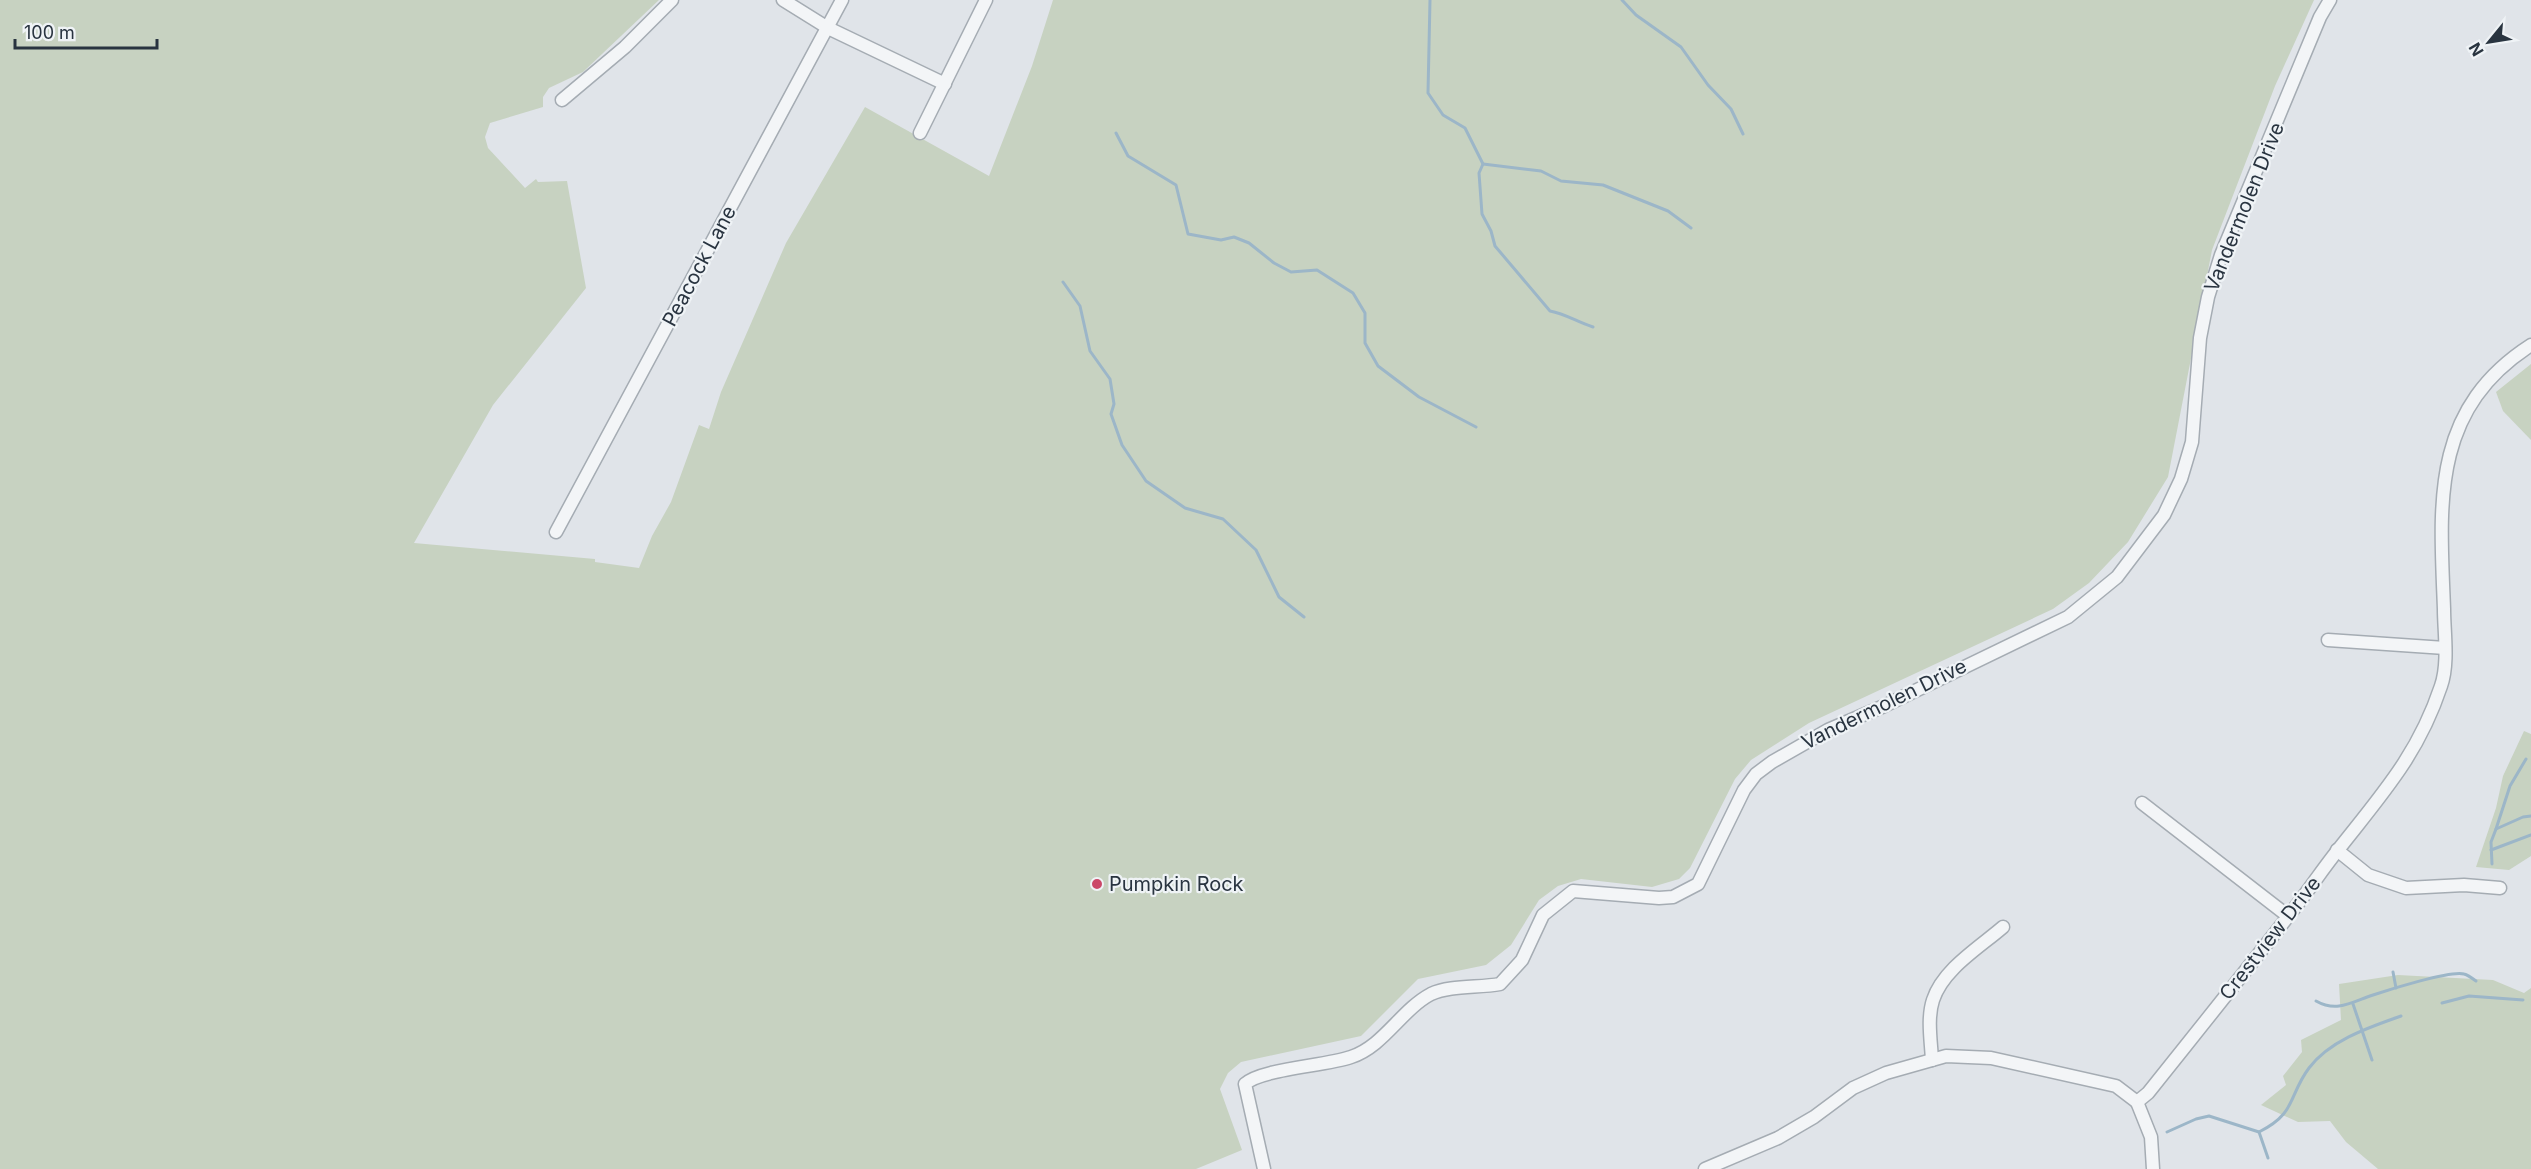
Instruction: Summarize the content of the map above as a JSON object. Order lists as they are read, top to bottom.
{
  "streets": {
    "street": ["Vandermolen Drive", "Peacock Lane", "Crestview Drive"]
  },
  "places": ["Pumpkin Rock"],
  "scale_bar": "100 m",
  "north": "bottom left"
}
